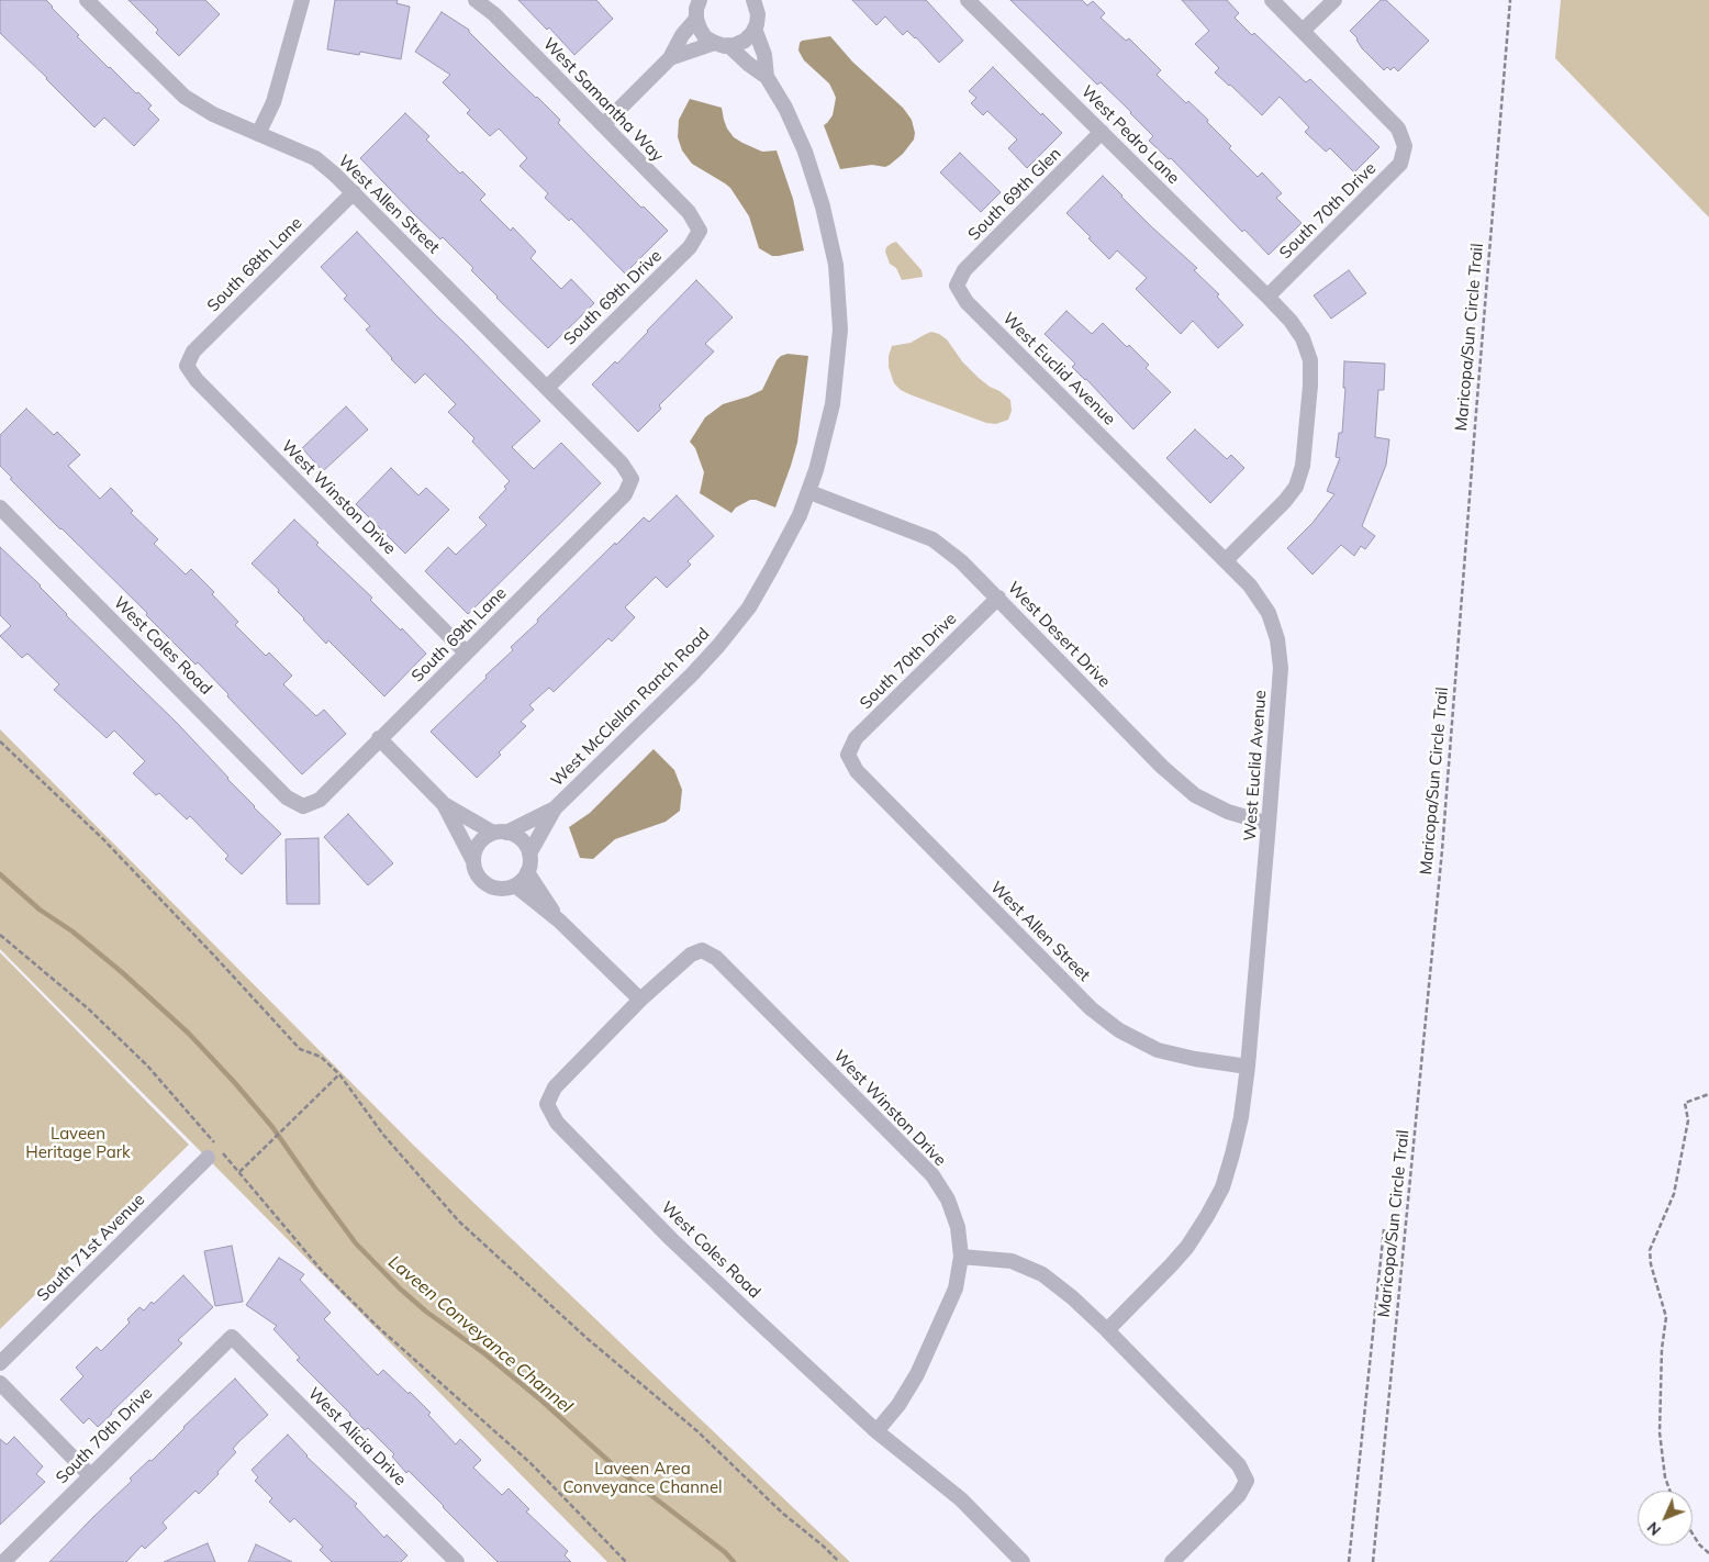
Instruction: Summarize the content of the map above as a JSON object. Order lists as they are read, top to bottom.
{
  "streets": {
    "street": [
      "West Samantha Way",
      "West Pedro Lane",
      "South 69th Glen",
      "West Allen Street",
      "South 70th Drive",
      "South 68th Lane",
      "South 69th Drive",
      "West Euclid Avenue",
      "West Winston Drive",
      "South 69th Lane",
      "West Desert Drive",
      "West Coles Road",
      "West McClellan Ranch Road",
      "South 71st Avenue",
      "West Alicia Drive"
    ],
    "path": ["Maricopa/Sun Circle Trail"]
  },
  "crossings": [
    ["West Samantha Way", "South 69th Drive"],
    ["West Pedro Lane", "South 69th Glen"],
    ["West Pedro Lane", "South 70th Drive"],
    ["West Pedro Lane", "West Euclid Avenue"],
    ["South 69th Glen", "West Euclid Avenue"],
    ["West Allen Street", "South 70th Drive"],
    ["West Allen Street", "South 68th Lane"],
    ["West Allen Street", "South 69th Drive"],
    ["West Allen Street", "West Euclid Avenue"],
    ["West Allen Street", "South 69th Lane"],
    ["South 70th Drive", "West Desert Drive"],
    ["South 70th Drive", "West Alicia Drive"],
    ["South 68th Lane", "West Winston Drive"],
    ["West Euclid Avenue", "West Desert Drive"],
    ["West Winston Drive", "South 69th Lane"],
    ["West Winston Drive", "West Coles Road"],
    ["South 69th Lane", "West Coles Road"],
    ["West Desert Drive", "West McClellan Ranch Road"]
  ],
  "water": ["Laveen Conveyance Channel"],
  "parks": ["Laveen Heritage Park", "Laveen Area Conveyance Channel"],
  "north": "bottom left"
}
